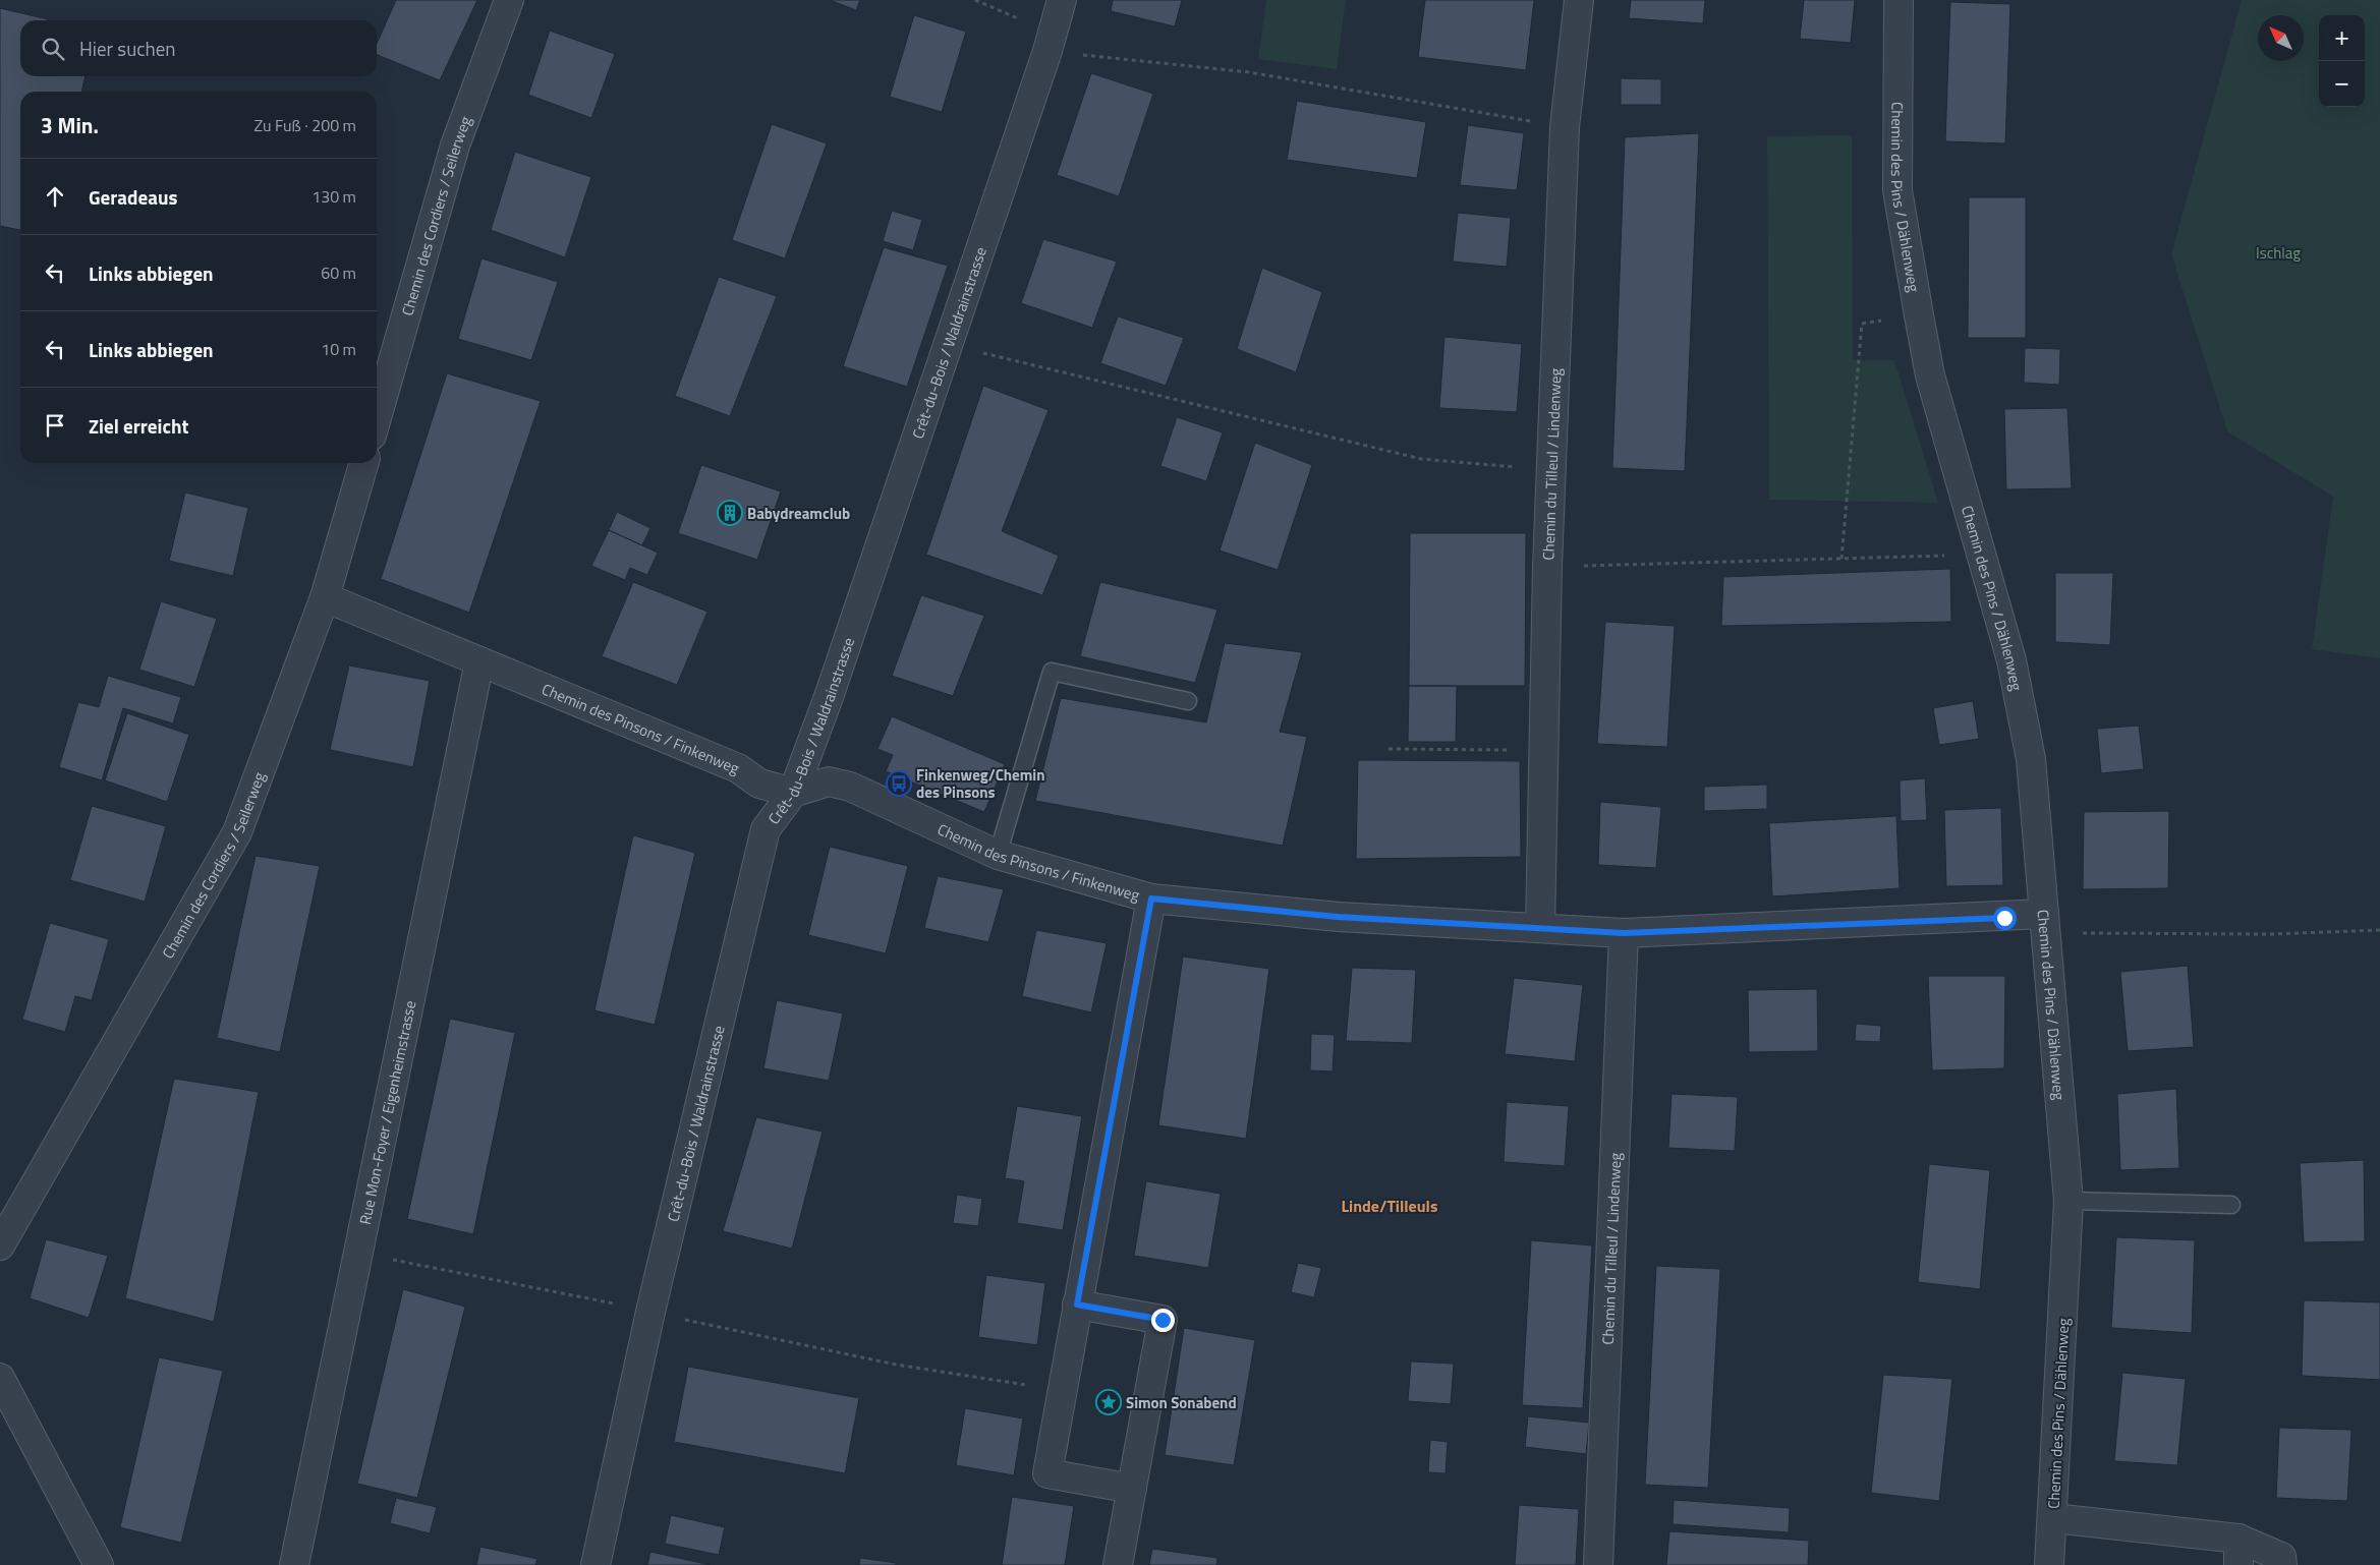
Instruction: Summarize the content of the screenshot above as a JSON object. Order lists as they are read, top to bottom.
{
  "streets": {
    "street": [
      "Chemin des Pins / Dählenweg",
      "Chemin des Cordiers / Seilerweg",
      "Crêt-du-Bois / Waldrainstrasse",
      "Chemin du Tilleul / Lindenweg",
      "Chemin des Pinsons / Finkenweg",
      "Rue Mon-Foyer / Eigenheimstrasse"
    ]
  },
  "crossings": [
    ["Chemin des Pins / Dählenweg", "Chemin des Pinsons / Finkenweg"],
    ["Chemin des Cordiers / Seilerweg", "Chemin des Pinsons / Finkenweg"],
    ["Crêt-du-Bois / Waldrainstrasse", "Chemin des Pinsons / Finkenweg"],
    ["Chemin du Tilleul / Lindenweg", "Chemin des Pinsons / Finkenweg"],
    ["Chemin des Pinsons / Finkenweg", "Rue Mon-Foyer / Eigenheimstrasse"]
  ],
  "districts": ["Linde/Tilleuls"],
  "parks": ["Ischlag"],
  "places": {
    "building": ["Babydreamclub"],
    "bus stop": ["Finkenweg/Chemin des Pinsons"],
    "place": ["Simon Sonabend"]
  },
  "north": "top left",
  "page": {
    "map_buttons": ["+", "−"],
    "search": "Hier suchen",
    "heading": ["3 Min.", "Zu Fuß · 200 m"],
    "list": [
      ["Geradeaus", "130 m"],
      ["Links abbiegen", "60 m"],
      ["Links abbiegen", "10 m"],
      "Ziel erreicht"
    ]
  }
}
